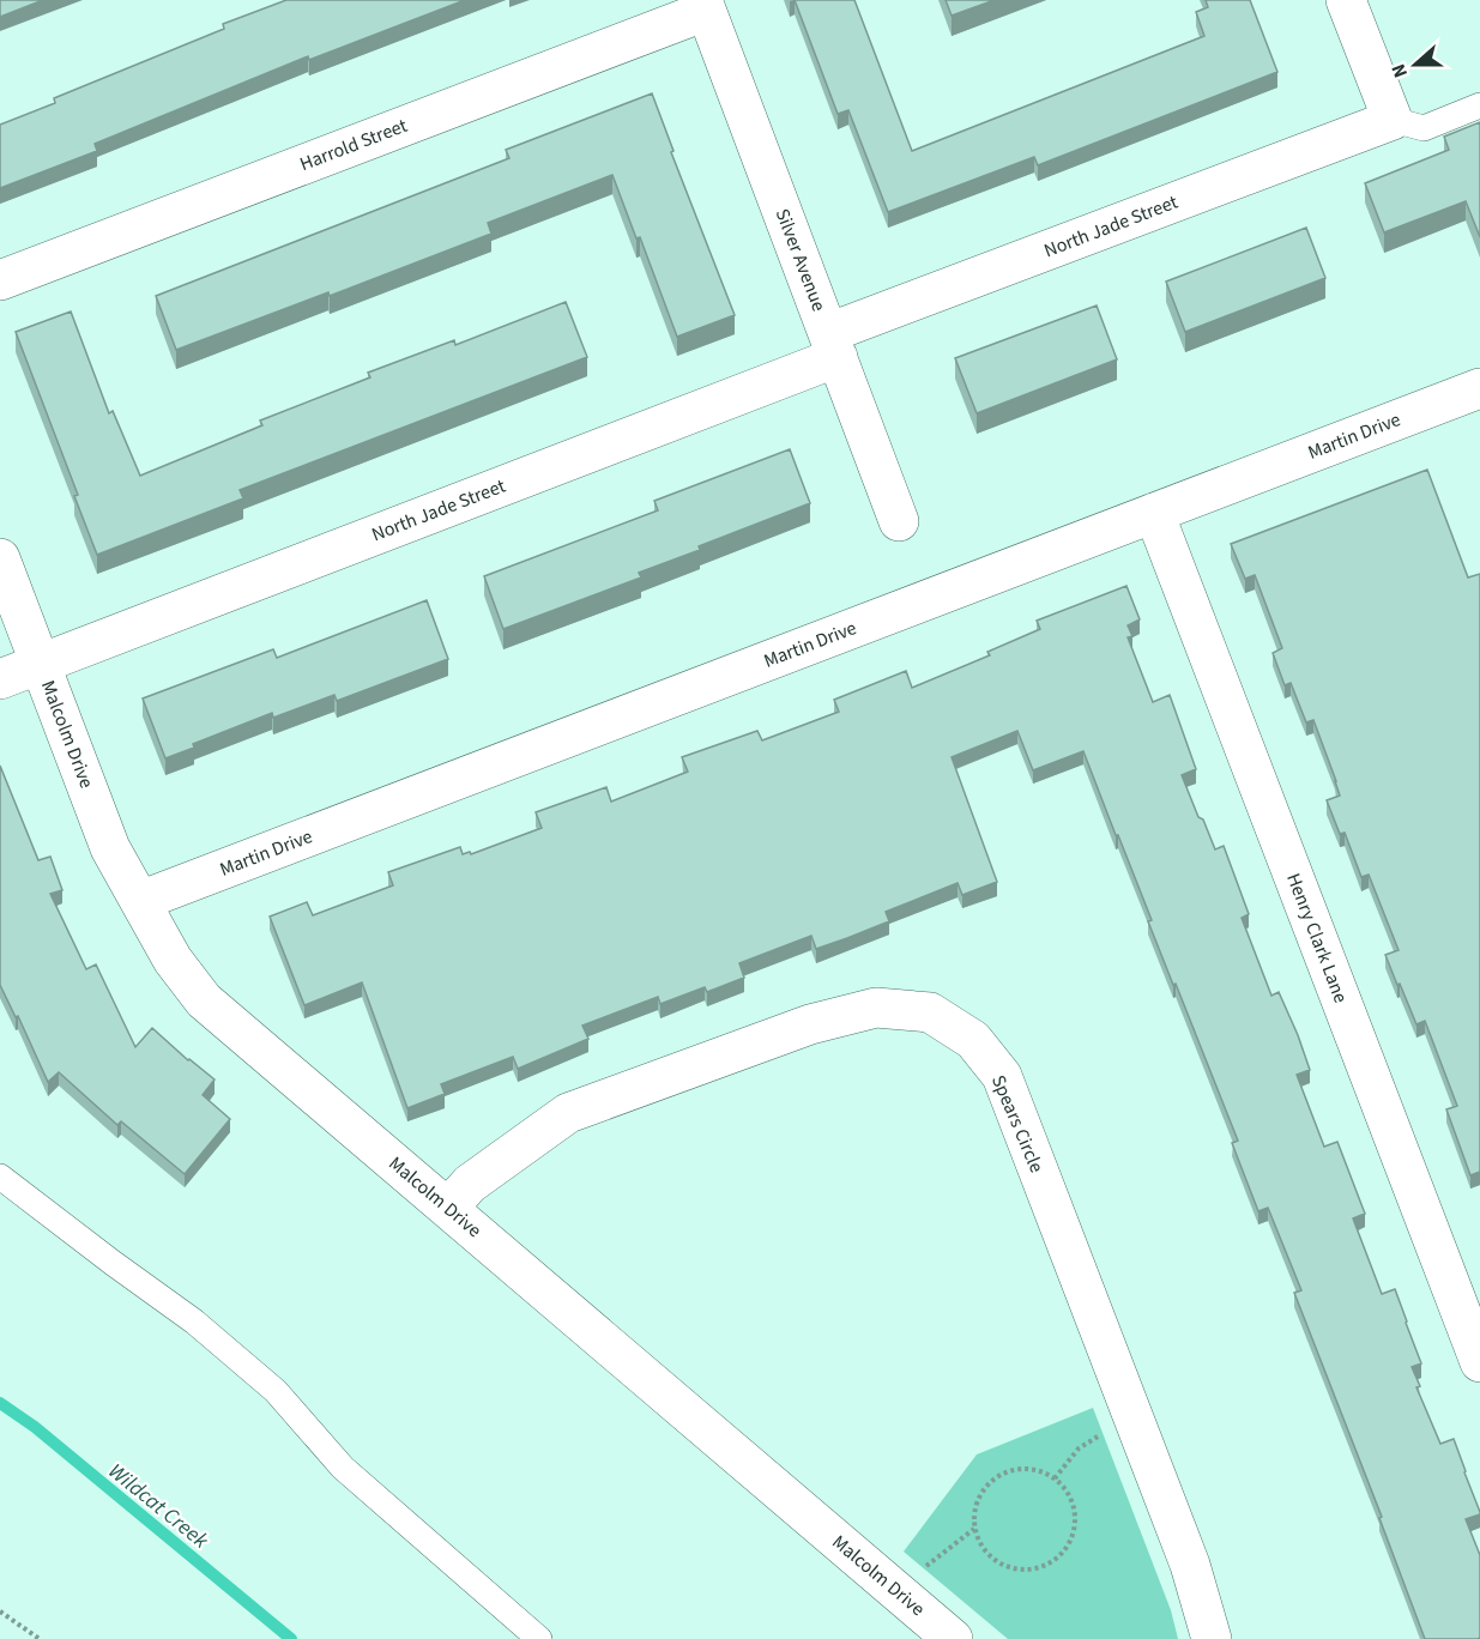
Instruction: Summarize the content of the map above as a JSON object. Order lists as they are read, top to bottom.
{
  "streets": {
    "street": [
      "Harrold Street",
      "North Jade Street",
      "Silver Avenue",
      "Martin Drive",
      "Malcolm Drive",
      "Henry Clark Lane",
      "Spears Circle"
    ]
  },
  "crossings": [
    ["Harrold Street", "Silver Avenue"],
    ["North Jade Street", "Silver Avenue"],
    ["North Jade Street", "Malcolm Drive"],
    ["Martin Drive", "Malcolm Drive"],
    ["Martin Drive", "Henry Clark Lane"],
    ["Malcolm Drive", "Spears Circle"]
  ],
  "water": ["Wildcat Creek"],
  "north": "left"
}
